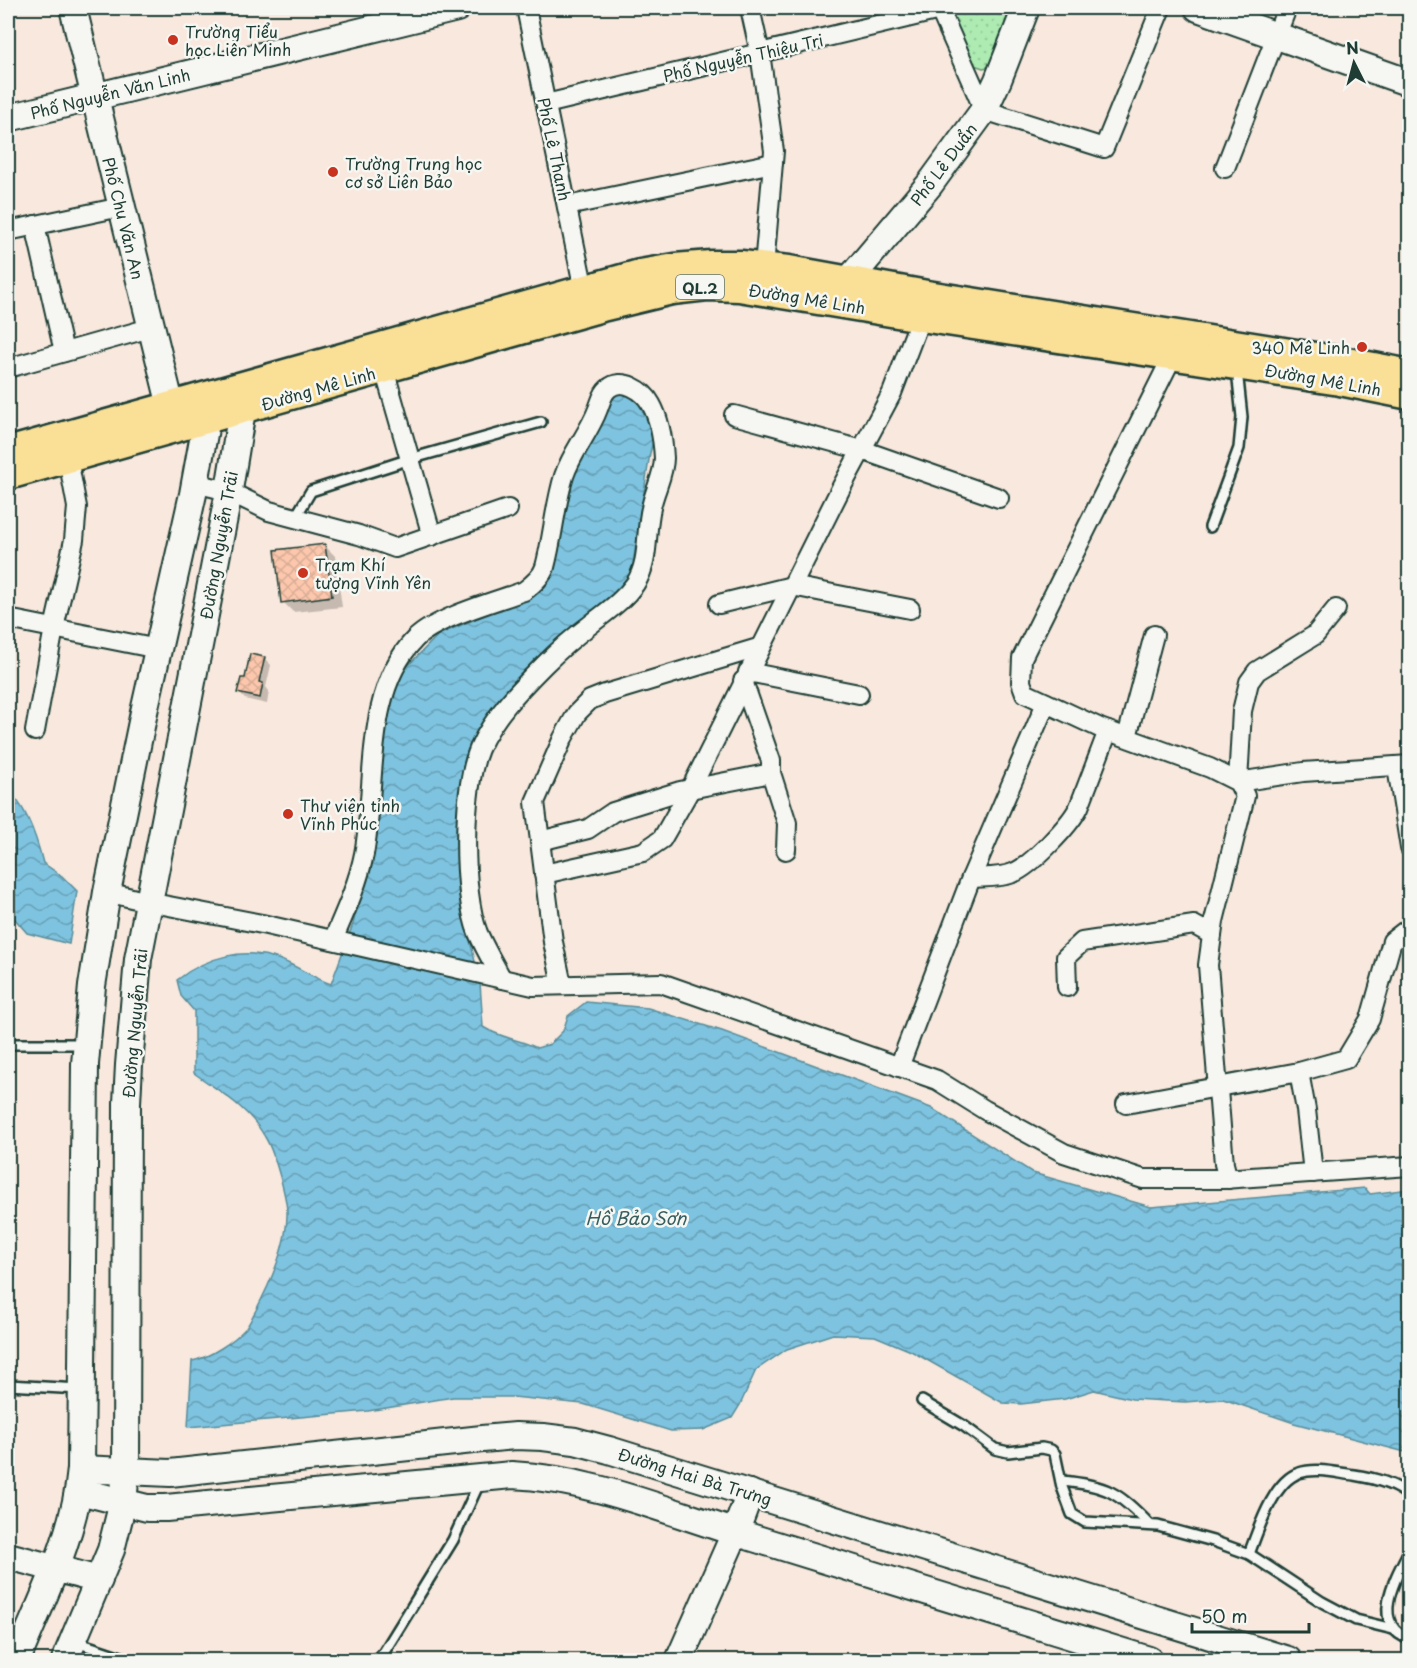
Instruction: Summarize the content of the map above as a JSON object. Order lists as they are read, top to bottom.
{
  "streets": {
    "main road": [
      "Phố Nguyễn Văn Linh",
      "Phố Lê Duẩn",
      "Phố Chu Văn An",
      "QL.2",
      "Đường Mê Linh",
      "Đường Nguyễn Trãi",
      "Đường Hai Bà Trưng"
    ],
    "street": ["Phố Nguyễn Thiệu Tri", "Phố Lê Thanh"]
  },
  "crossings": [
    ["Phố Nguyễn Thiệu Tri", "Phố Lê Thanh"],
    ["Phố Nguyễn Văn Linh", "Phố Chu Văn An"],
    ["Phố Lê Thanh", "Đường Mê Linh"],
    ["Phố Lê Duẩn", "Đường Mê Linh"],
    ["Phố Chu Văn An", "Đường Mê Linh"],
    ["Đường Mê Linh", "Đường Nguyễn Trãi"],
    ["Đường Nguyễn Trãi", "Đường Hai Bà Trưng"]
  ],
  "water": ["Hồ Bảo Sơn"],
  "places": [
    "Trường Tiểu học Liên Minh",
    "Trường Trung học cơ sở Liên Bảo",
    "340 Mê Linh",
    "Trạm Khí tượng Vĩnh Yên",
    "Thư viện tỉnh Vĩnh Phúc"
  ],
  "scale_bar": "50 m",
  "north": "top"
}
